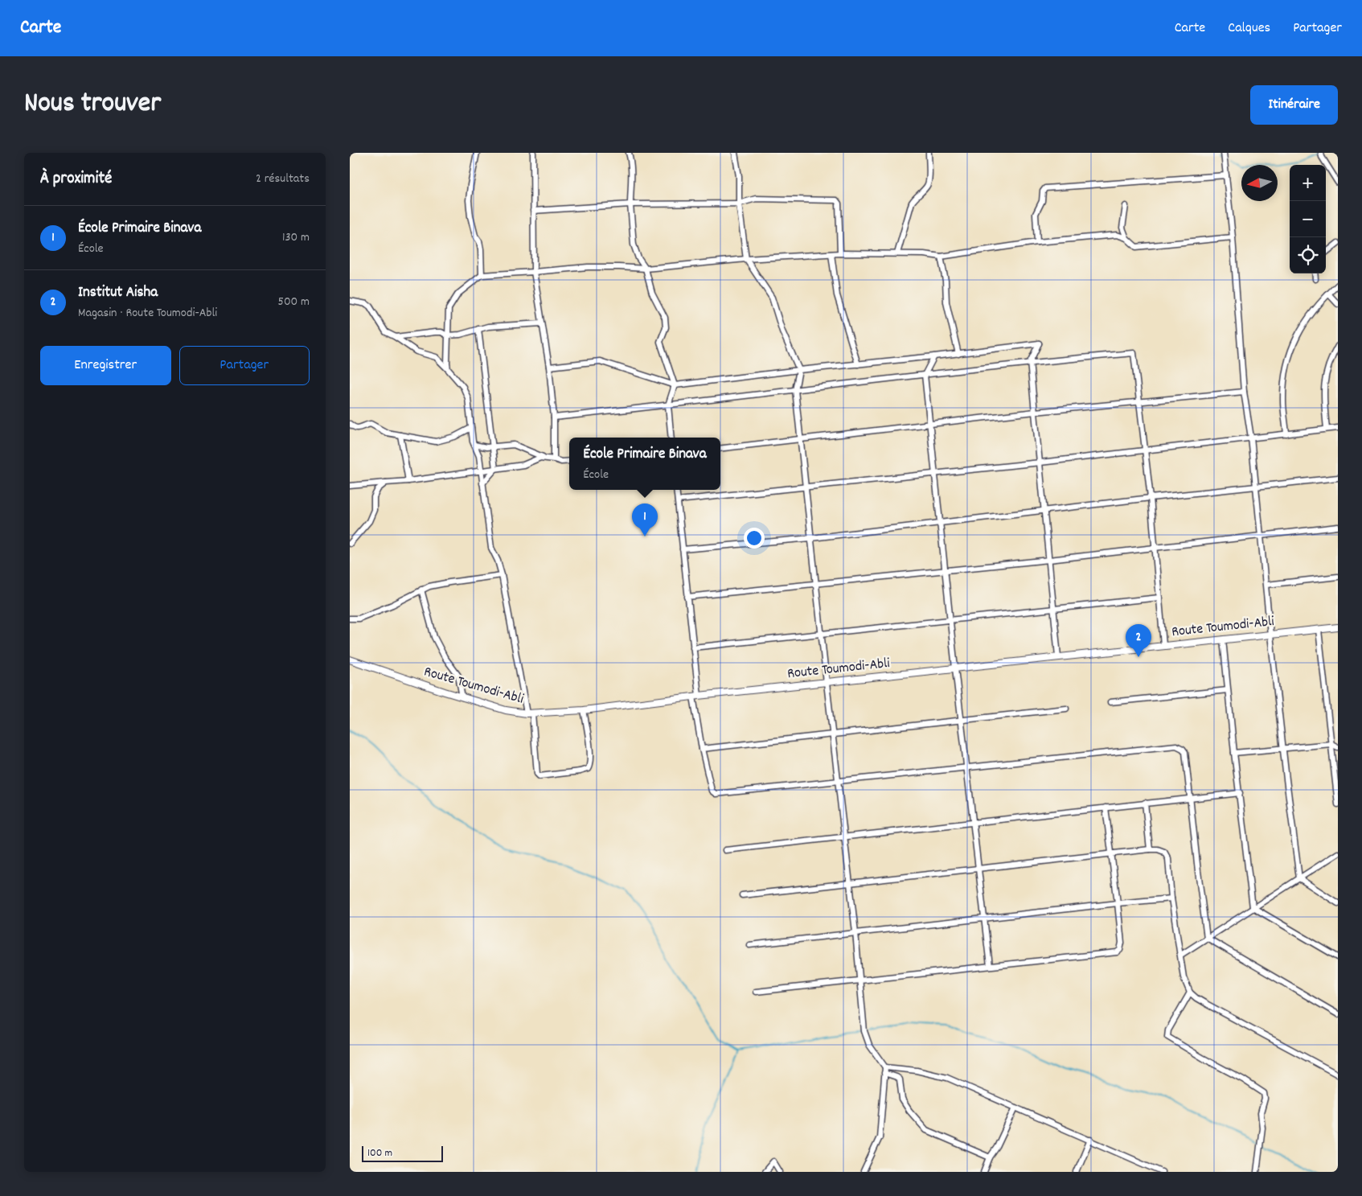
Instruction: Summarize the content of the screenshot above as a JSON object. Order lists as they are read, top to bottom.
{
  "streets": {
    "street": ["Route Toumodi-Abli"]
  },
  "scale_bar": "100 m",
  "north": "left",
  "page": {
    "header": "Carte",
    "nav": ["Carte", "Calques", "Partager"],
    "title": "Nous trouver",
    "buttons": [
      "Itinéraire",
      ["Enregistrer", "Partager"]
    ],
    "heading": ["À proximité", "2 résultats"],
    "map_buttons": ["+", "−"],
    "list": [
      {
        "mark": "1",
        "name": "École Primaire Binava",
        "note": "École",
        "value": "130 m"
      },
      {
        "mark": "2",
        "name": "Institut Aisha",
        "note": "Magasin · Route Toumodi-Abli",
        "value": "500 m"
      }
    ],
    "popup": ["École Primaire Binava", "École"],
    "pins": ["1", "2"],
    "scale": "100 m"
  }
}
